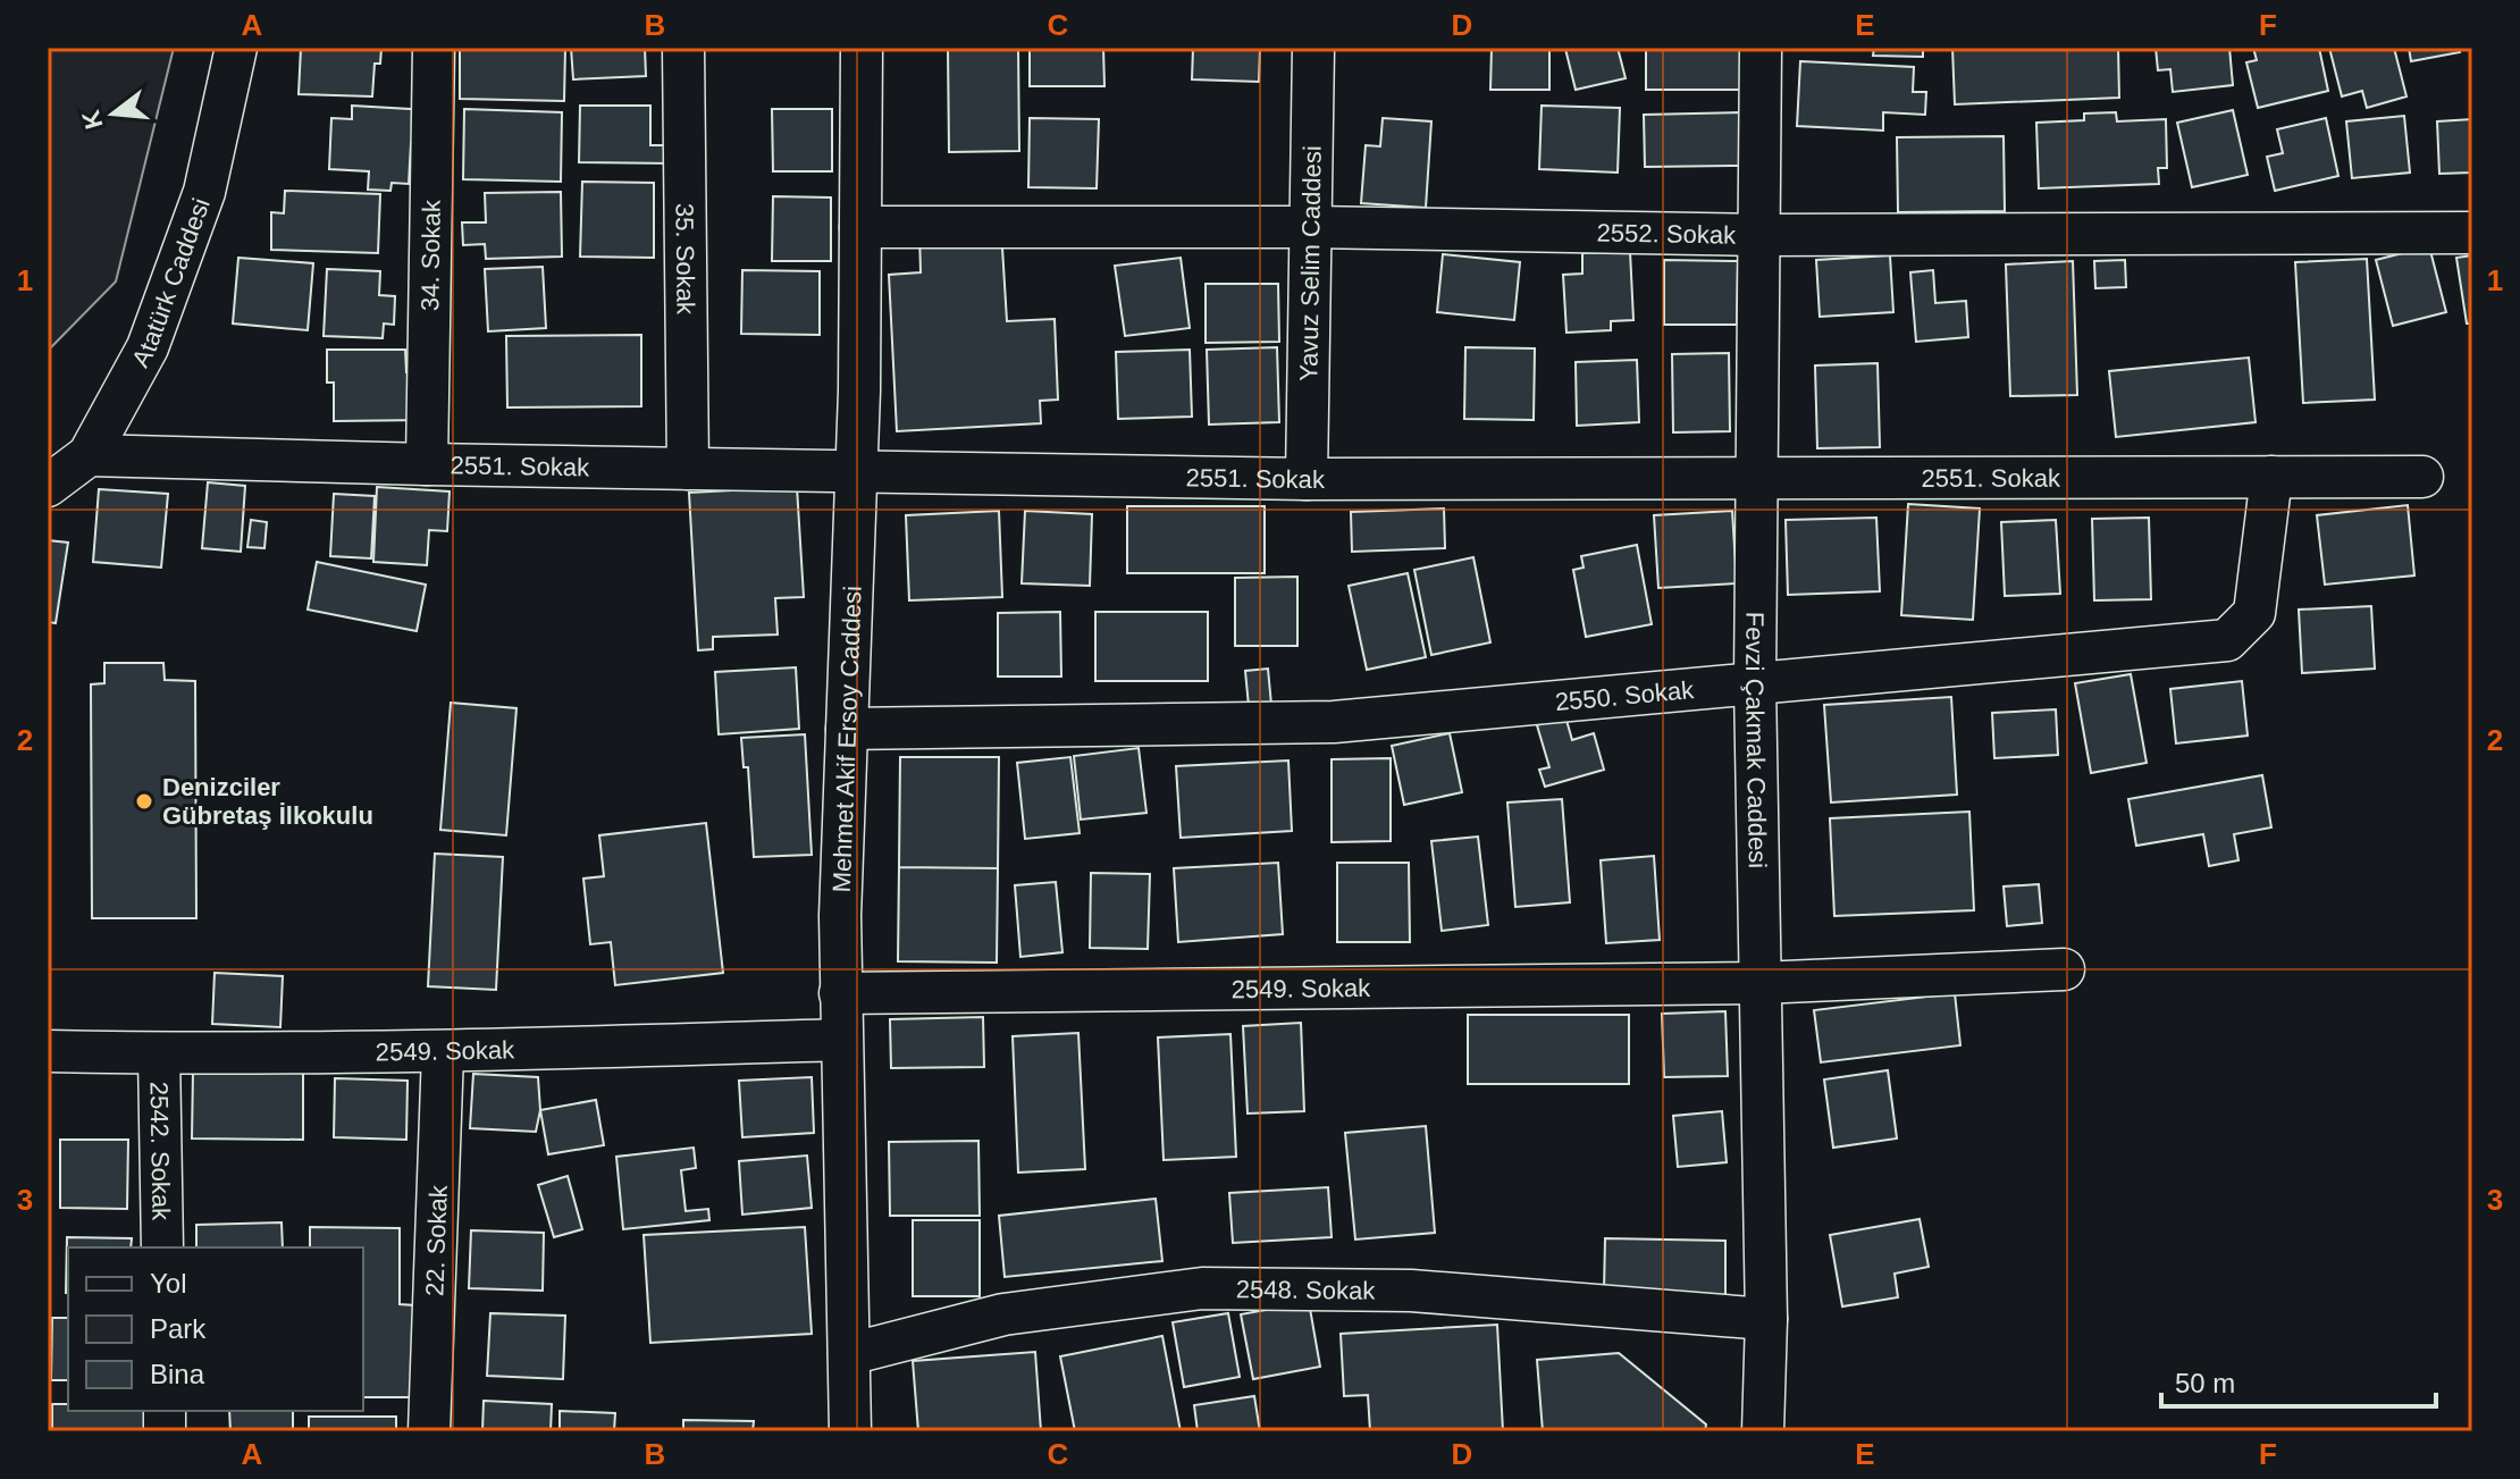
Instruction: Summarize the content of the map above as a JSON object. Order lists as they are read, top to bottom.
{
  "streets": {
    "street": [
      "2552. Sokak",
      "34. Sokak",
      "35. Sokak",
      "Yavuz Selim Caddesi",
      "Atatürk Caddesi",
      "2551. Sokak",
      "2550. Sokak",
      "Mehmet Akif Ersoy Caddesi",
      "Fevzi Çakmak Caddesi",
      "2549. Sokak",
      "2542. Sokak",
      "22. Sokak",
      "2548. Sokak"
    ]
  },
  "crossings": [
    ["2552. Sokak", "Yavuz Selim Caddesi"],
    ["2552. Sokak", "Mehmet Akif Ersoy Caddesi"],
    ["2552. Sokak", "Fevzi Çakmak Caddesi"],
    ["34. Sokak", "2551. Sokak"],
    ["35. Sokak", "2551. Sokak"],
    ["Yavuz Selim Caddesi", "2551. Sokak"],
    ["Atatürk Caddesi", "2551. Sokak"],
    ["2551. Sokak", "2550. Sokak"],
    ["2551. Sokak", "Mehmet Akif Ersoy Caddesi"],
    ["2551. Sokak", "Fevzi Çakmak Caddesi"],
    ["2550. Sokak", "Mehmet Akif Ersoy Caddesi"],
    ["2550. Sokak", "Fevzi Çakmak Caddesi"],
    ["Mehmet Akif Ersoy Caddesi", "2549. Sokak"],
    ["Mehmet Akif Ersoy Caddesi", "2548. Sokak"],
    ["Fevzi Çakmak Caddesi", "2549. Sokak"],
    ["Fevzi Çakmak Caddesi", "2548. Sokak"],
    ["2549. Sokak", "2542. Sokak"],
    ["2549. Sokak", "22. Sokak"]
  ],
  "places": ["Denizciler Gübretaş İlkokulu"],
  "legend": ["Yol", "Park", "Bina"],
  "scale_bar": "50 m",
  "north": "left",
  "grid": {
    "columns": [
      "A",
      "B",
      "C",
      "D",
      "E",
      "F"
    ],
    "rows": ["1", "2", "3"]
  }
}
